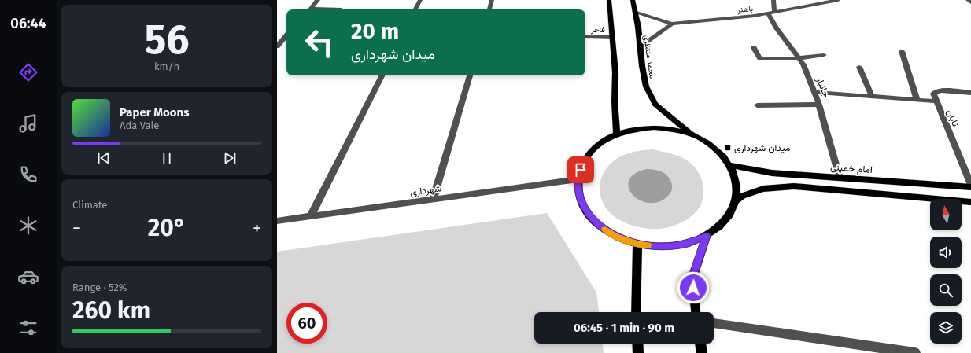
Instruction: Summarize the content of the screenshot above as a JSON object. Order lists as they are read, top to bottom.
{
  "streets": {
    "main road": ["محمد منتظری", "امام خمینی"],
    "street": [
      "باهنر",
      "فاخر",
      "جانباز",
      "تابان",
      "شهرداری"
    ]
  },
  "crossings": [
    ["باهنر", "جانباز"],
    ["جانباز", "امام خمینی"],
    ["تابان", "امام خمینی"]
  ],
  "places": {
    "transit": ["میدان شهرداری"]
  },
  "north": "top",
  "page": {
    "tabs": "06:44",
    "tile": [
      ["56", "km/h"],
      "Climate",
      ["Range · 52%", "260 km"]
    ],
    "turn": ["20 m", "میدان شهرداری"],
    "song": ["Paper Moons", "Ada Vale"],
    "heat": ["−", "20°", "+"],
    "limit": "60",
    "trip": "06:45 · 1 min · 90 m"
  }
}
